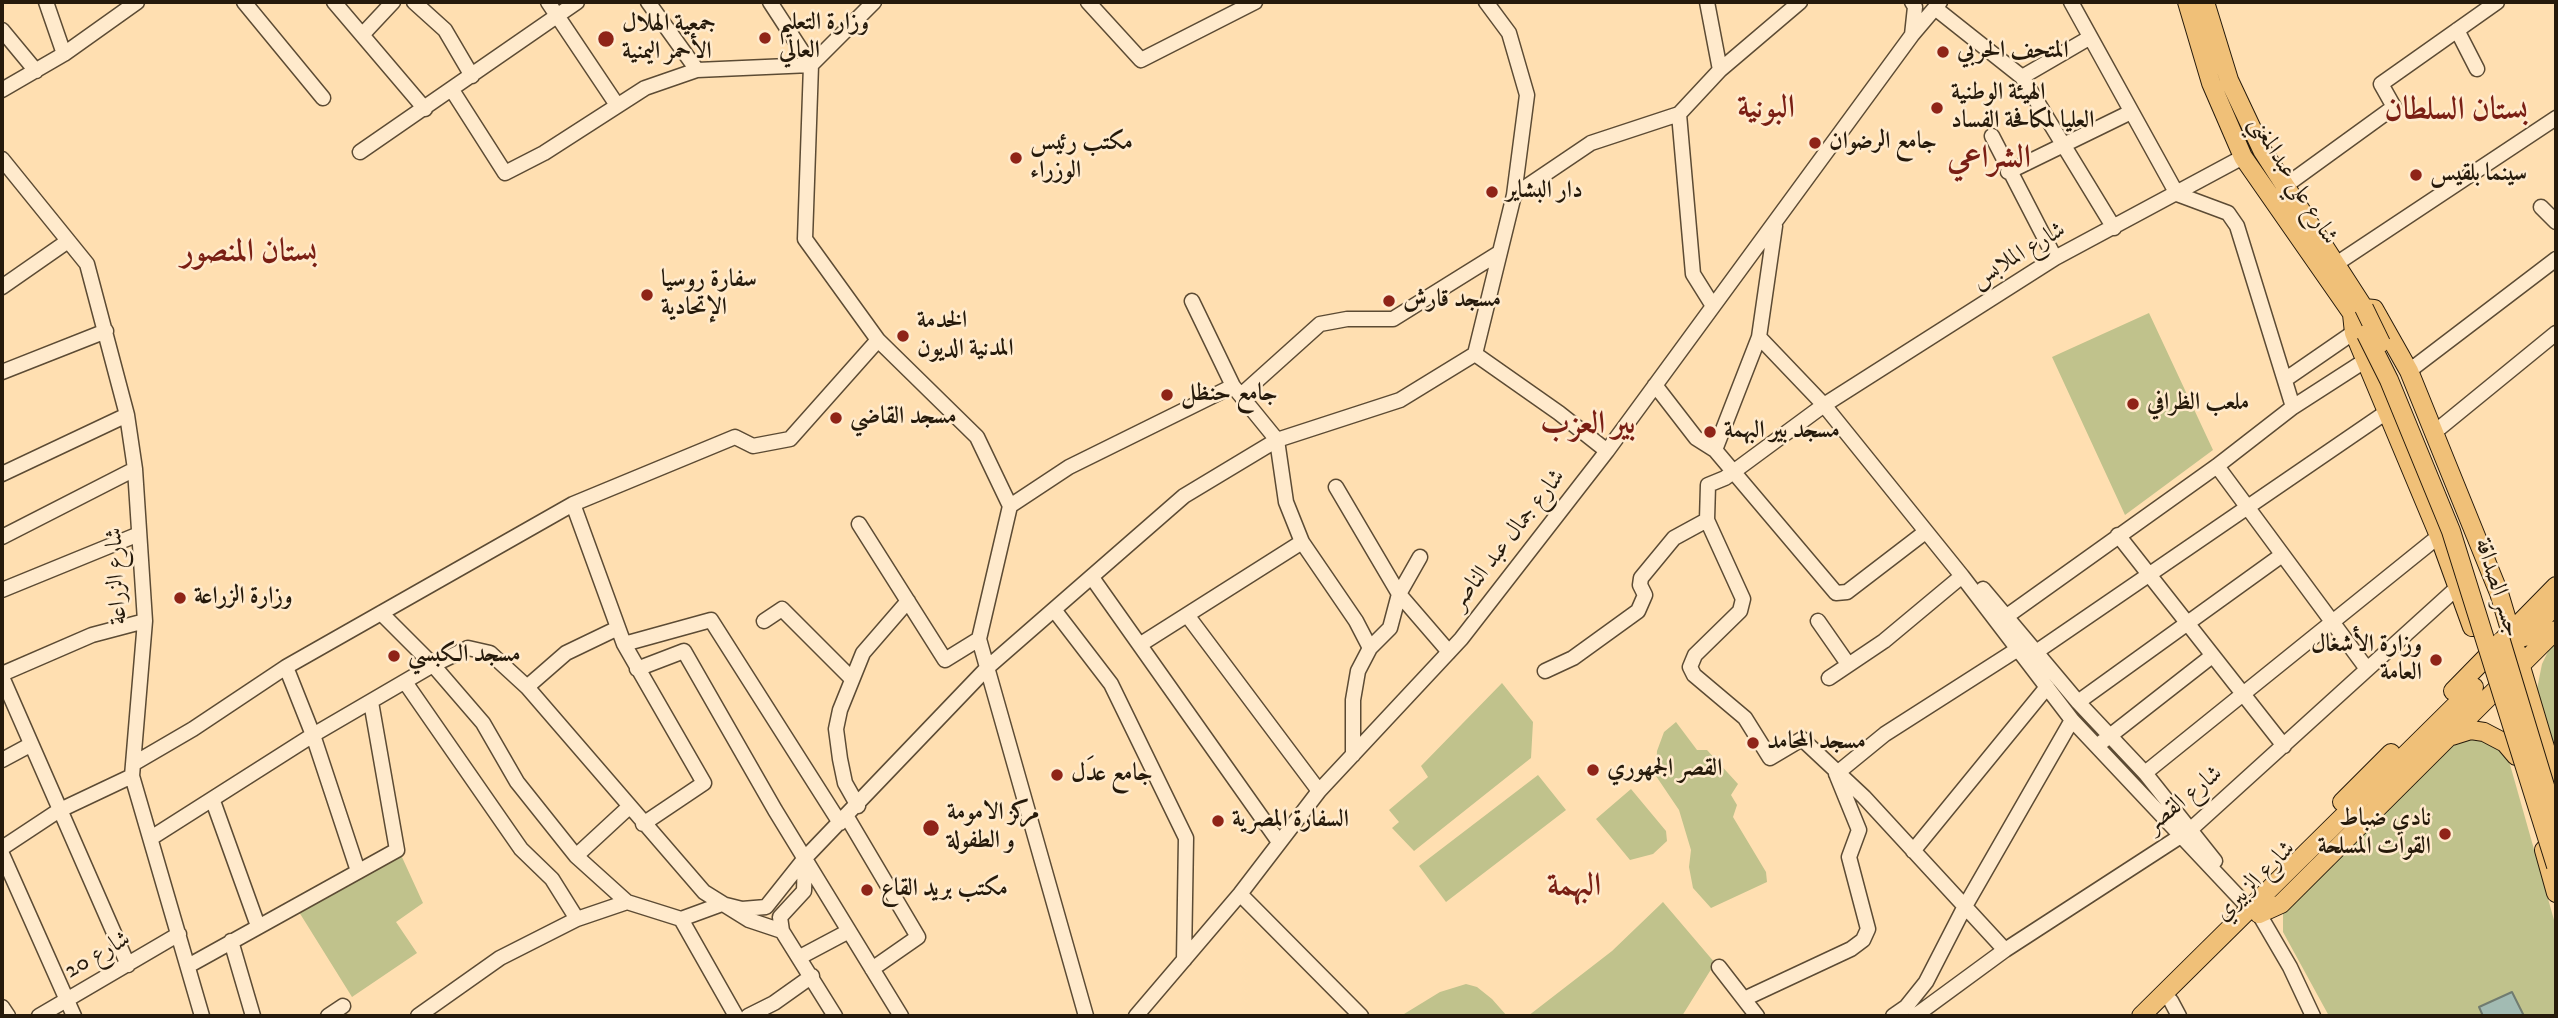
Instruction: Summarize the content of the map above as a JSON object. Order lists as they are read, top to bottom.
{
  "streets": {
    "main road": ["شارع علي عبدالمغني", "جسر الصداقة", "شارع الزبيري"],
    "street": [
      "شارع الملابس",
      "شارع جمال عبد الناصر",
      "شارع الزراعة",
      "شارع القصر",
      "شارع 20"
    ]
  },
  "crossings": [
    ["شارع علي عبدالمغني", "شارع الملابس"],
    ["شارع علي عبدالمغني", "جسر الصداقة"],
    ["شارع الزراعة", "شارع 20"]
  ],
  "districts": [
    "البونية",
    "بستان السلطان",
    "الشراعي",
    "بستان المنصور",
    "بير العزب",
    "البهمة"
  ],
  "places": [
    "وزارة التعليم العالي",
    "جمعية الهلال الأحمر اليمنية",
    "المتحف الحربي",
    "الهيئة الوطنية العليا لمكافحة الفساد",
    "جامع الرضوان",
    "مكتب رئيس الوزراء",
    "سينما بلقيس",
    "دار البشاير",
    "سفارة روسيا الإتحادية",
    "مسجد قارش",
    "الخدمة المدنية الديون",
    "جامع حنظل",
    "ملعب الظرافي",
    "مسجد القاضي",
    "مسجد بير البهمة",
    "وزارة الزراعة",
    "مسجد الكبسي",
    "وزارة الأشغال العامة",
    "مسجد المحامد",
    "القصر الجمهوري",
    "جامع عدَل",
    "السفارة المصرية",
    "مركز الامومة و الطفولة",
    "نادي ضباط القوات المسلحة",
    "مكتب بريد القاع"
  ]
}
